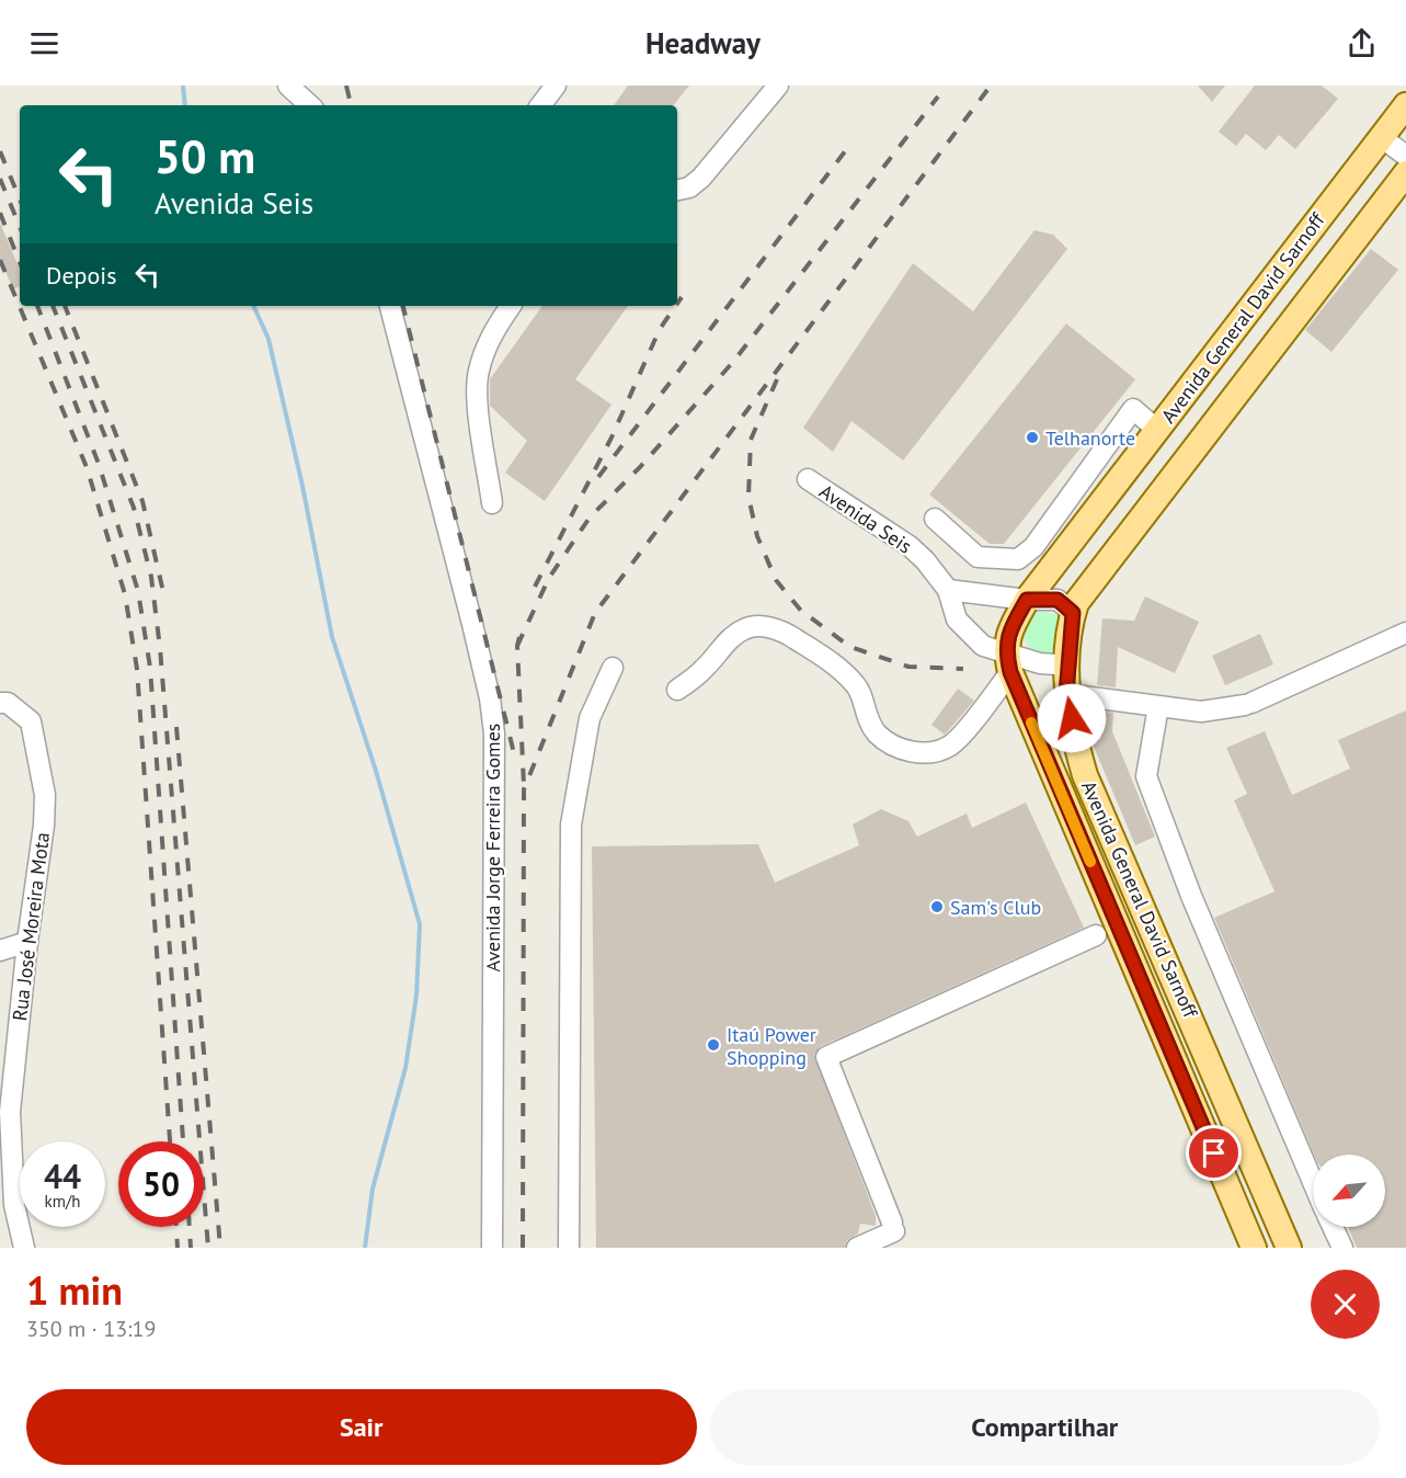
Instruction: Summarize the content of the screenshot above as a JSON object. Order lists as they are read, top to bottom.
{
  "streets": {
    "main road": ["Avenida General David Sarnoff"],
    "street": ["Avenida Seis", "Avenida Jorge Ferreira Gomes", "Rua José Moreira Mota"]
  },
  "crossings": [
    ["Avenida General David Sarnoff", "Avenida Seis"]
  ],
  "places": ["Telhanorte", "Sam's Club", "Itaú Power Shopping"],
  "north": "bottom left",
  "page": {
    "header": "Headway",
    "turn": ["50 m", "Avenida Seis"],
    "then": "Depois",
    "speed": "44 km/h",
    "limit": "50",
    "heading": ["1 min", "350 m · 13:19"],
    "buttons": ["Sair", "Compartilhar"]
  }
}
